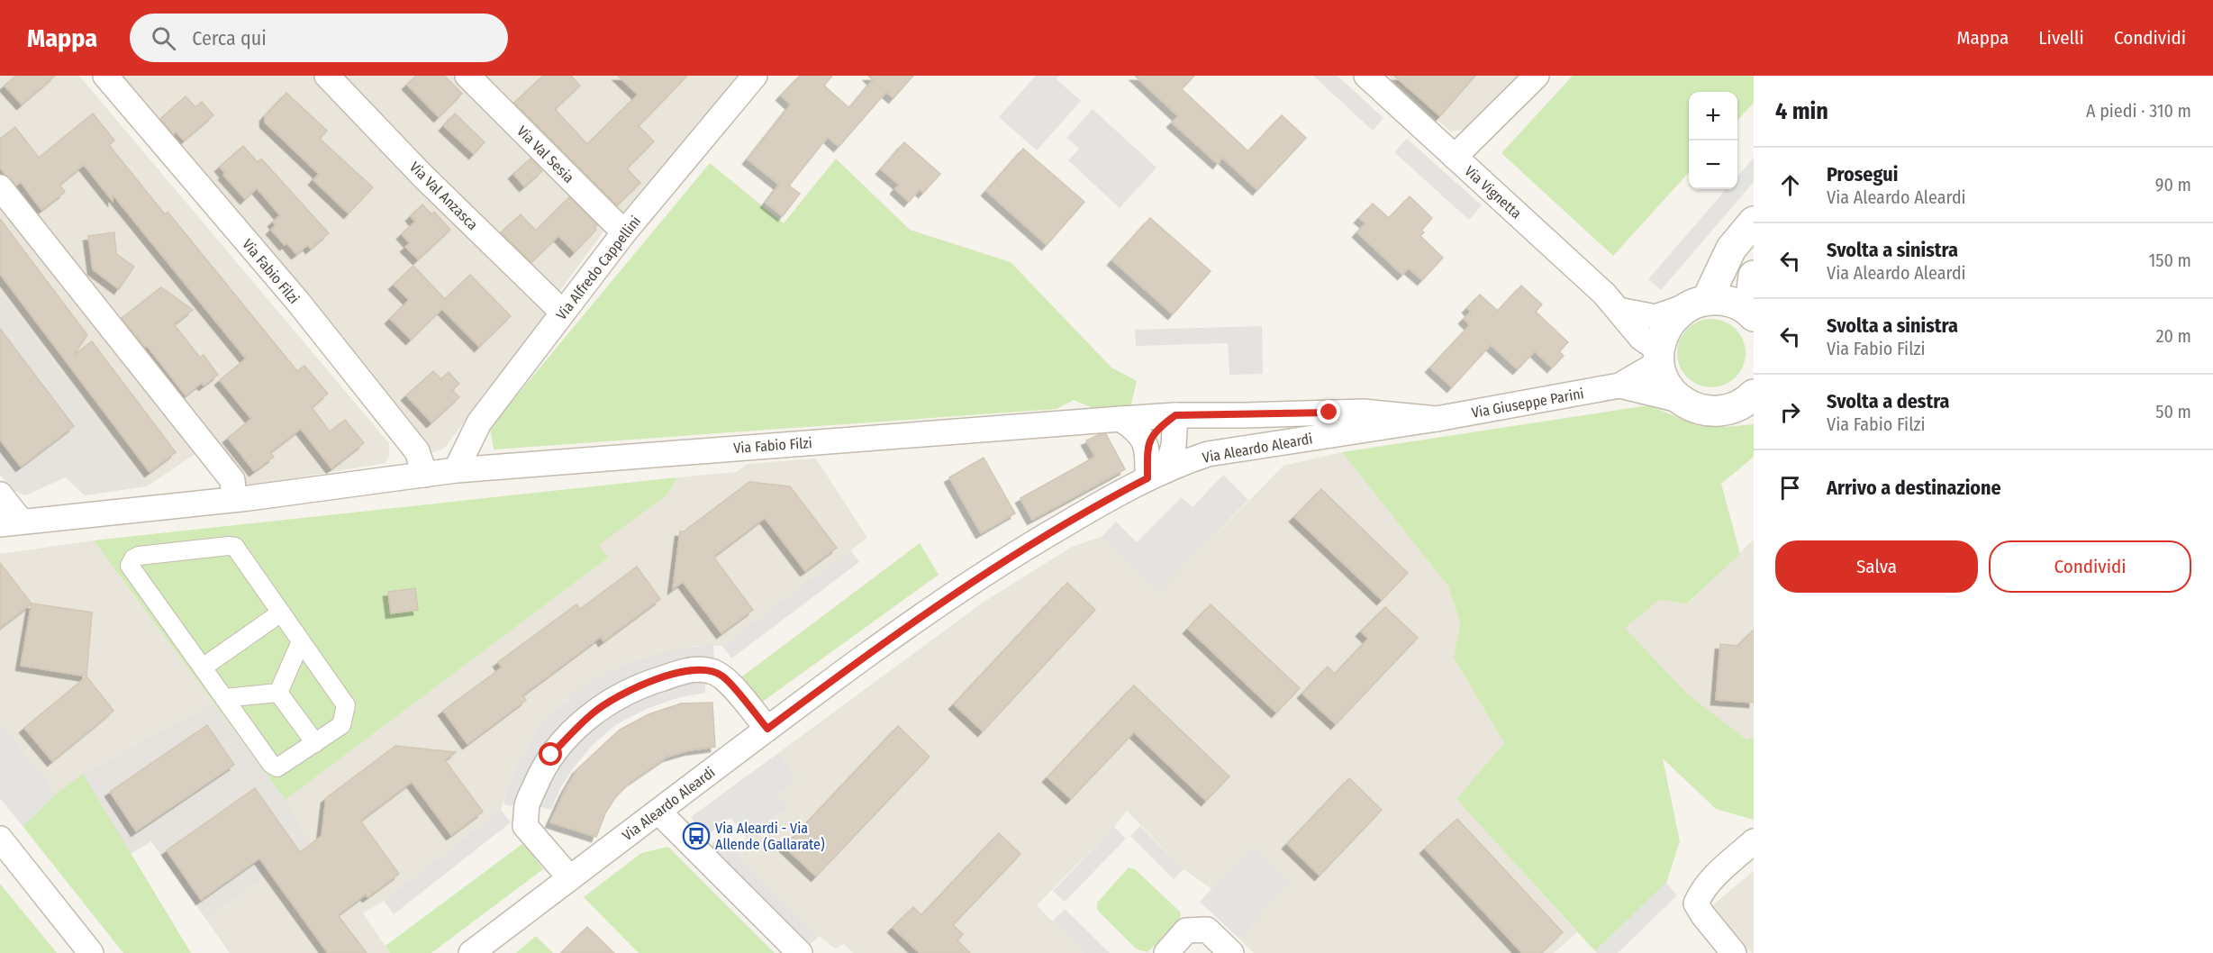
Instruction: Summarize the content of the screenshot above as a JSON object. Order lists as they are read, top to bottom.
{
  "streets": {
    "street": [
      "Via Val Sesia",
      "Via Vignetta",
      "Via Val Anzasca",
      "Via Alfredo Cappellini",
      "Via Fabio Filzi",
      "Via Giuseppe Parini",
      "Via Aleardo Aleardi"
    ]
  },
  "crossings": [
    ["Via Val Sesia", "Via Alfredo Cappellini"],
    ["Via Vignetta", "Via Giuseppe Parini"],
    ["Via Val Anzasca", "Via Alfredo Cappellini"],
    ["Via Alfredo Cappellini", "Via Fabio Filzi"],
    ["Via Fabio Filzi", "Via Giuseppe Parini"],
    ["Via Fabio Filzi", "Via Aleardo Aleardi"],
    ["Via Giuseppe Parini", "Via Aleardo Aleardi"]
  ],
  "places": {
    "bus stop": ["Via Aleardi - Via Allende (Gallarate)"]
  },
  "page": {
    "header": "Mappa",
    "search": "Cerca qui",
    "nav": ["Mappa", "Livelli", "Condividi"],
    "heading": ["4 min", "A piedi · 310 m"],
    "map_buttons": ["+", "−"],
    "list": [
      ["Prosegui", "Via Aleardo Aleardi", "90 m"],
      ["Svolta a sinistra", "Via Aleardo Aleardi", "150 m"],
      ["Svolta a sinistra", "Via Fabio Filzi", "20 m"],
      ["Svolta a destra", "Via Fabio Filzi", "50 m"],
      "Arrivo a destinazione"
    ],
    "buttons": ["Salva", "Condividi"]
  }
}
